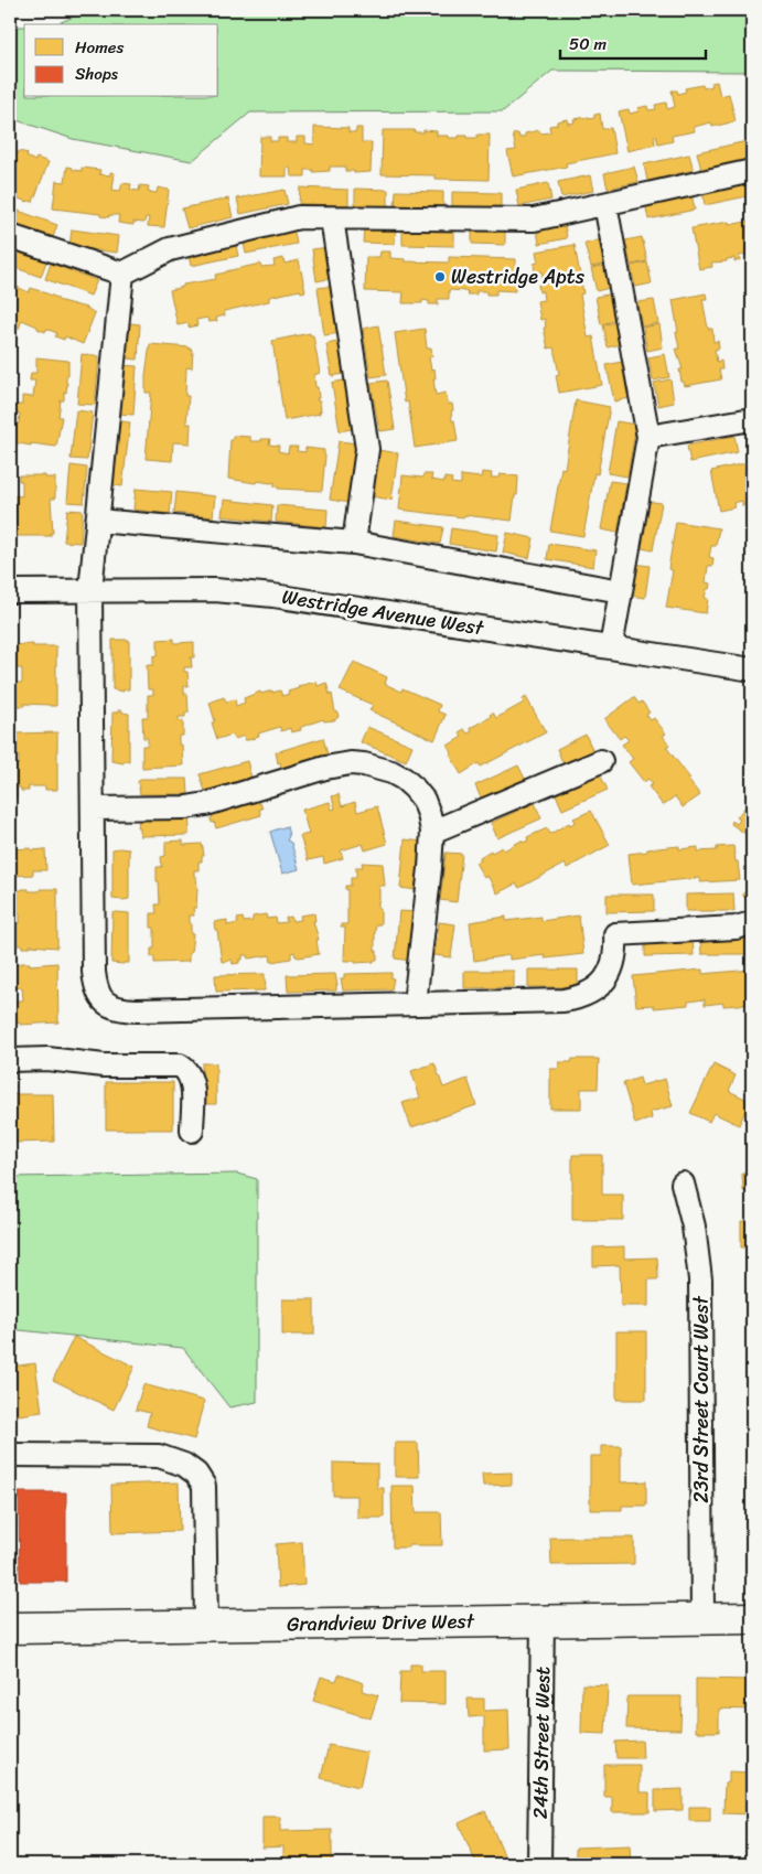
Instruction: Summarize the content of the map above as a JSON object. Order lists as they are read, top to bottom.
{
  "streets": {
    "street": [
      "Westridge Avenue West",
      "23rd Street Court West",
      "Grandview Drive West",
      "24th Street West"
    ]
  },
  "crossings": [
    ["23rd Street Court West", "Grandview Drive West"],
    ["Grandview Drive West", "24th Street West"]
  ],
  "places": ["Westridge Apts"],
  "legend": ["Homes", "Shops"],
  "scale_bar": "50 m"
}
